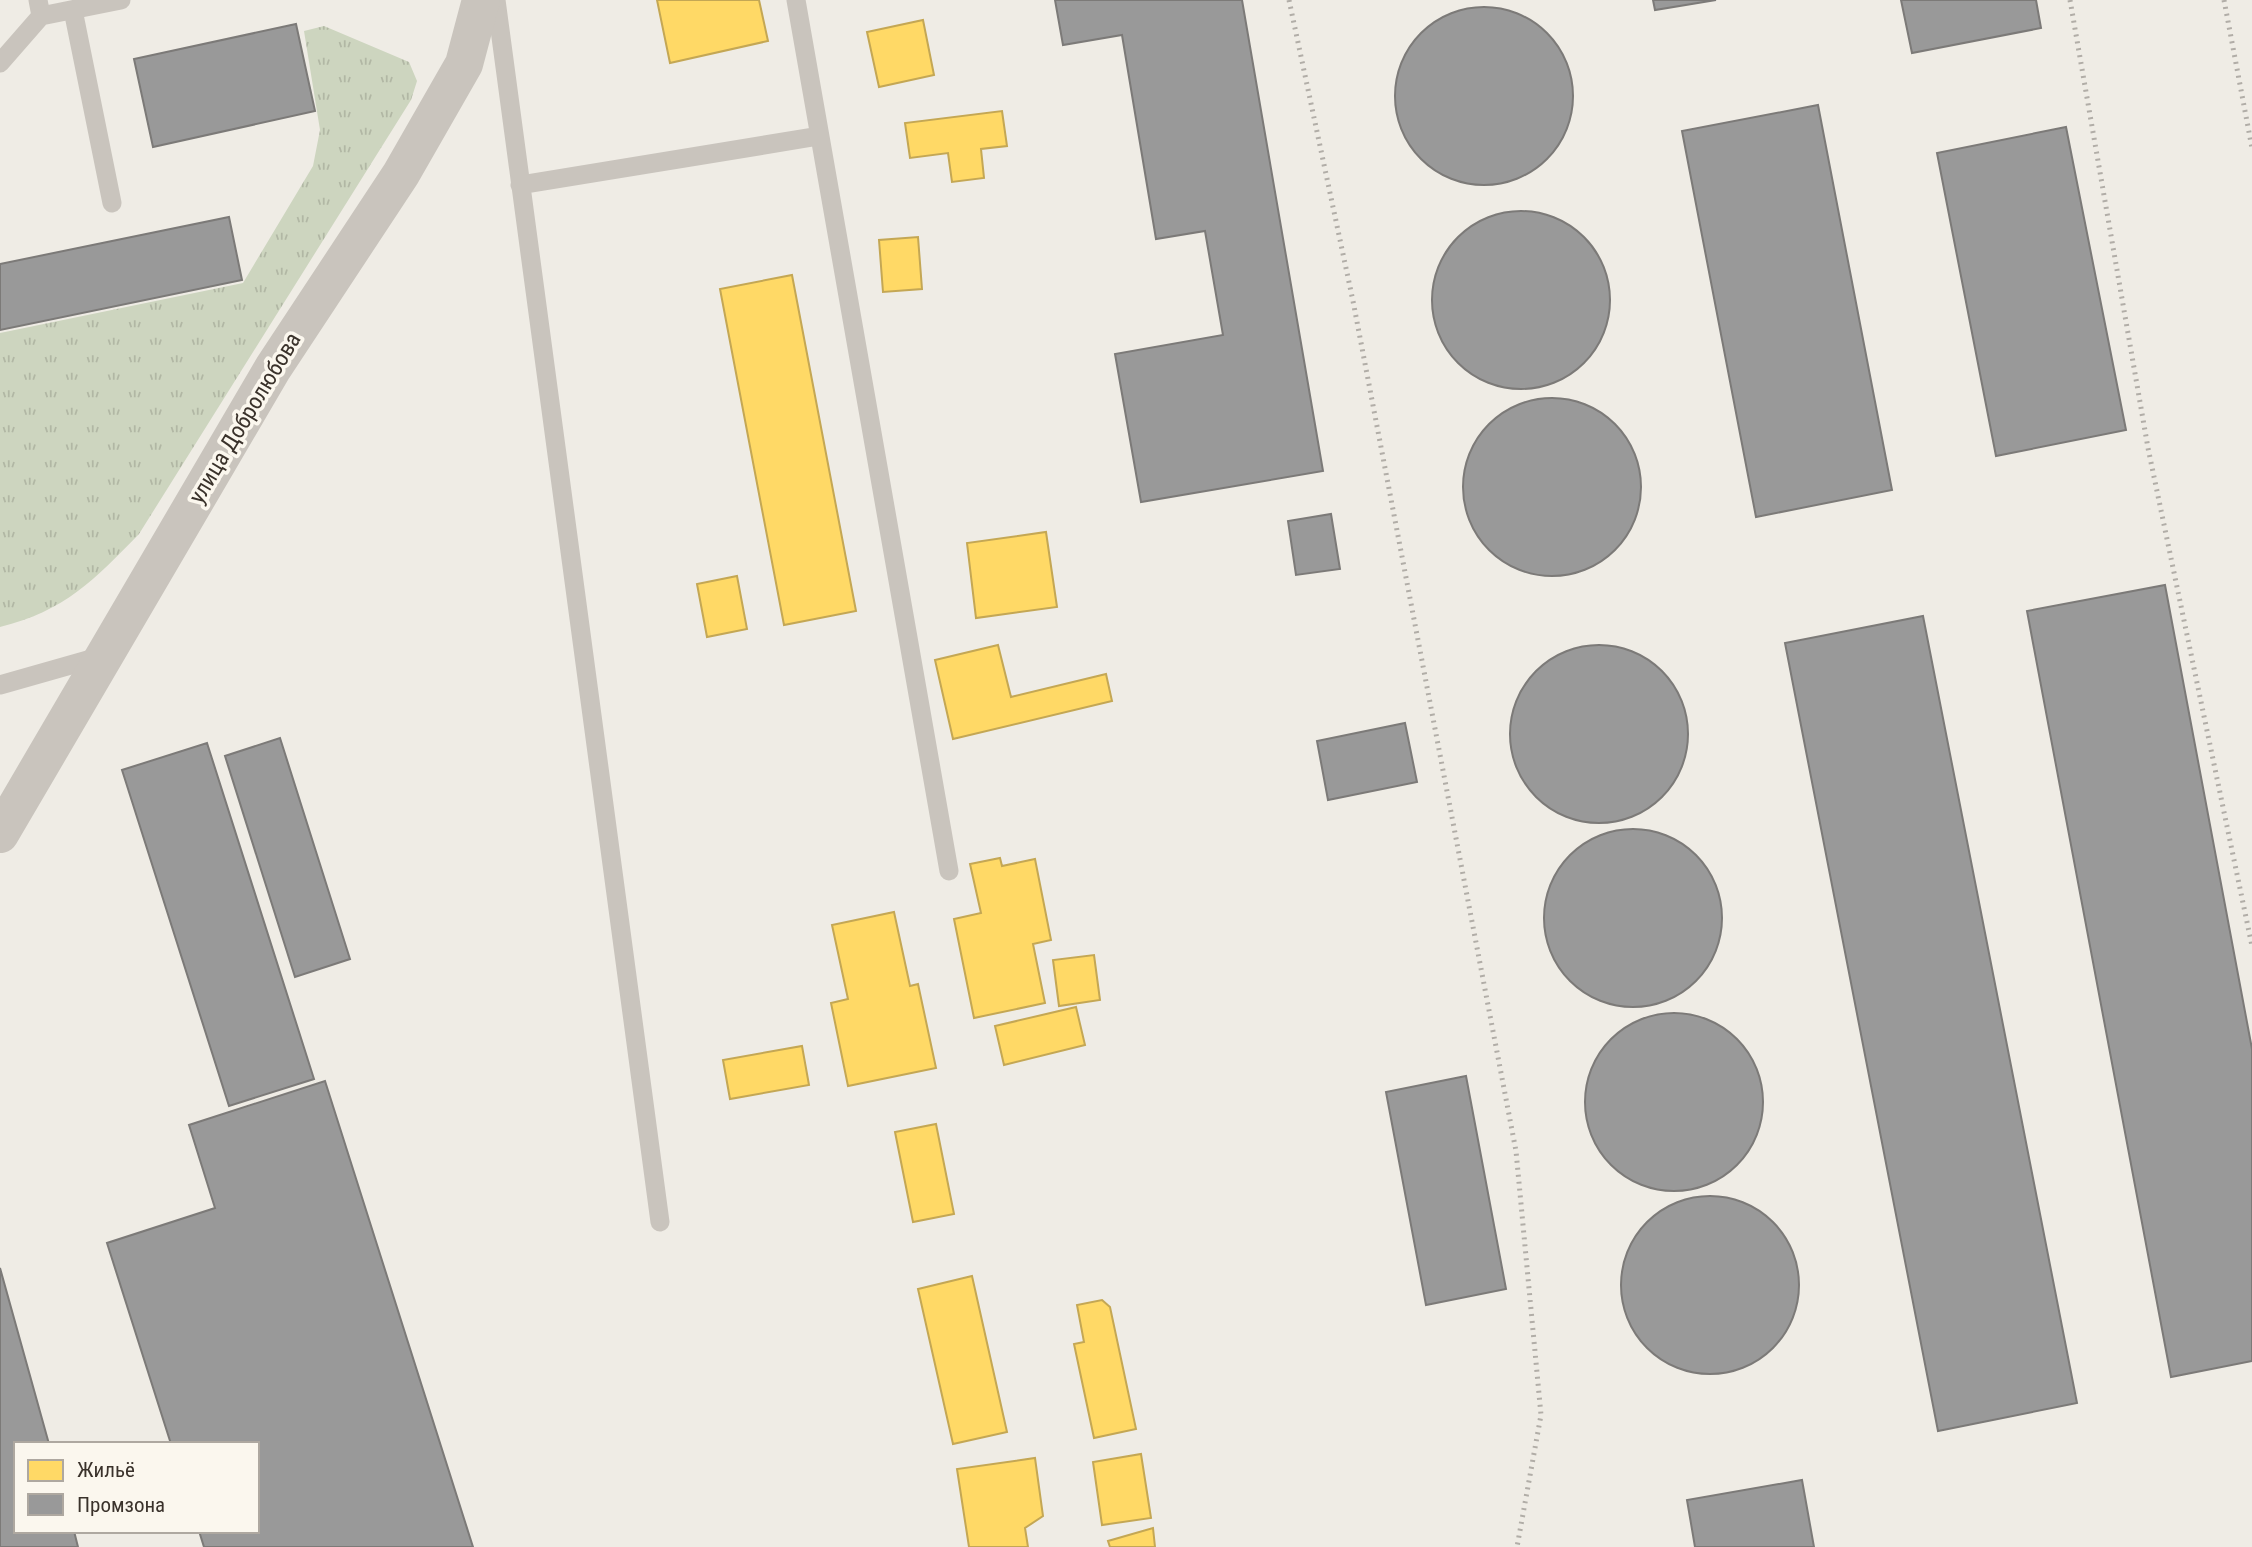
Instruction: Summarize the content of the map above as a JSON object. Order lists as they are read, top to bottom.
{
  "streets": {
    "street": ["улица Добролюбова"]
  },
  "legend": ["Жильё", "Промзона"]
}
